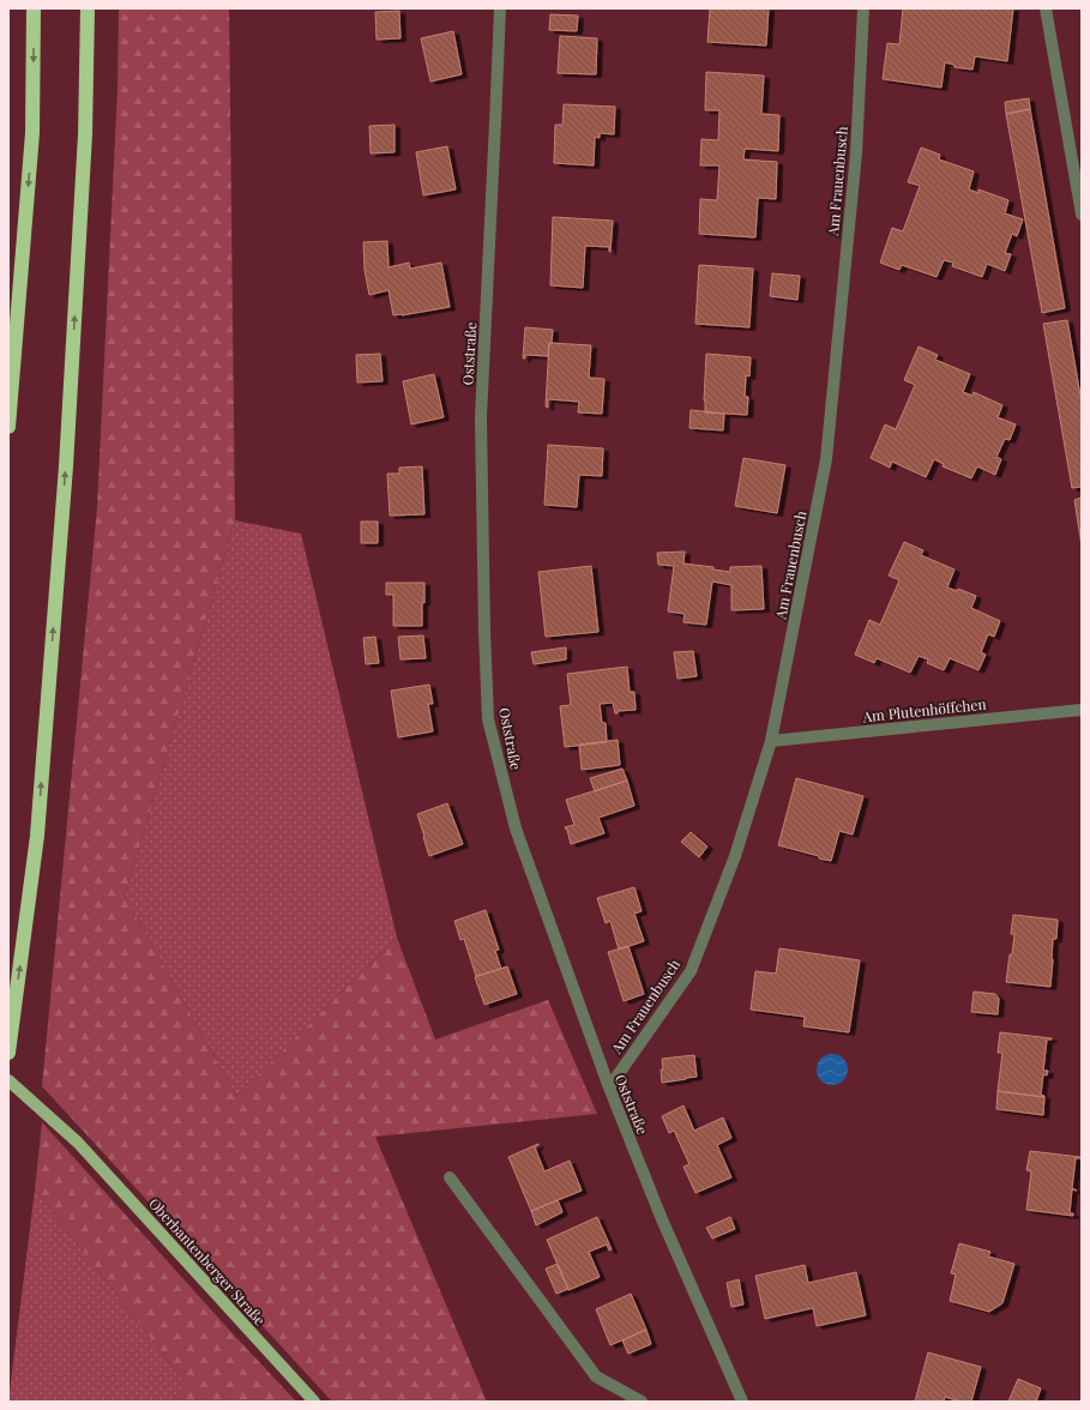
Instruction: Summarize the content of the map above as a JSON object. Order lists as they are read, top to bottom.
{
  "streets": {
    "main road": ["Oberbantenberger Straße"],
    "street": ["Am Frauenbusch", "Oststraße", "Am Plutenhöffchen"]
  },
  "crossings": [
    ["Am Frauenbusch", "Oststraße"],
    ["Am Frauenbusch", "Am Plutenhöffchen"]
  ]
}
